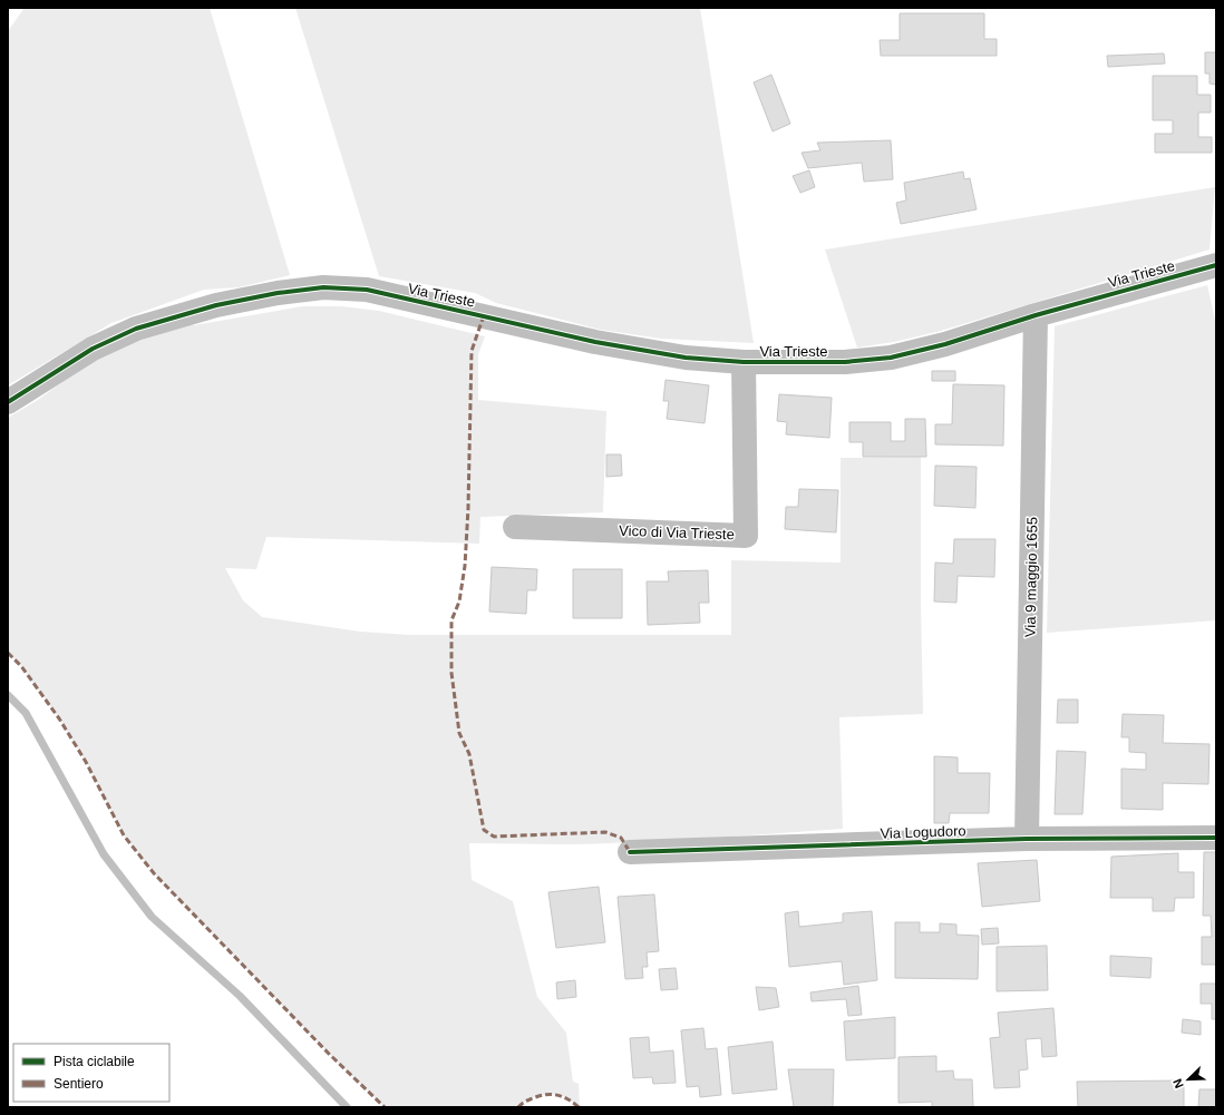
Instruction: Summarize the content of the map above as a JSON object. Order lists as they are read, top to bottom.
{
  "streets": {
    "street": [
      "Via Trieste",
      "Vico di Via Trieste",
      "Via 9 maggio 1655",
      "Via Logudoro"
    ]
  },
  "crossings": [
    ["Via Trieste", "Vico di Via Trieste"],
    ["Via Trieste", "Via 9 maggio 1655"],
    ["Via 9 maggio 1655", "Via Logudoro"]
  ],
  "legend": ["Pista ciclabile", "Sentiero"],
  "north": "bottom left"
}
